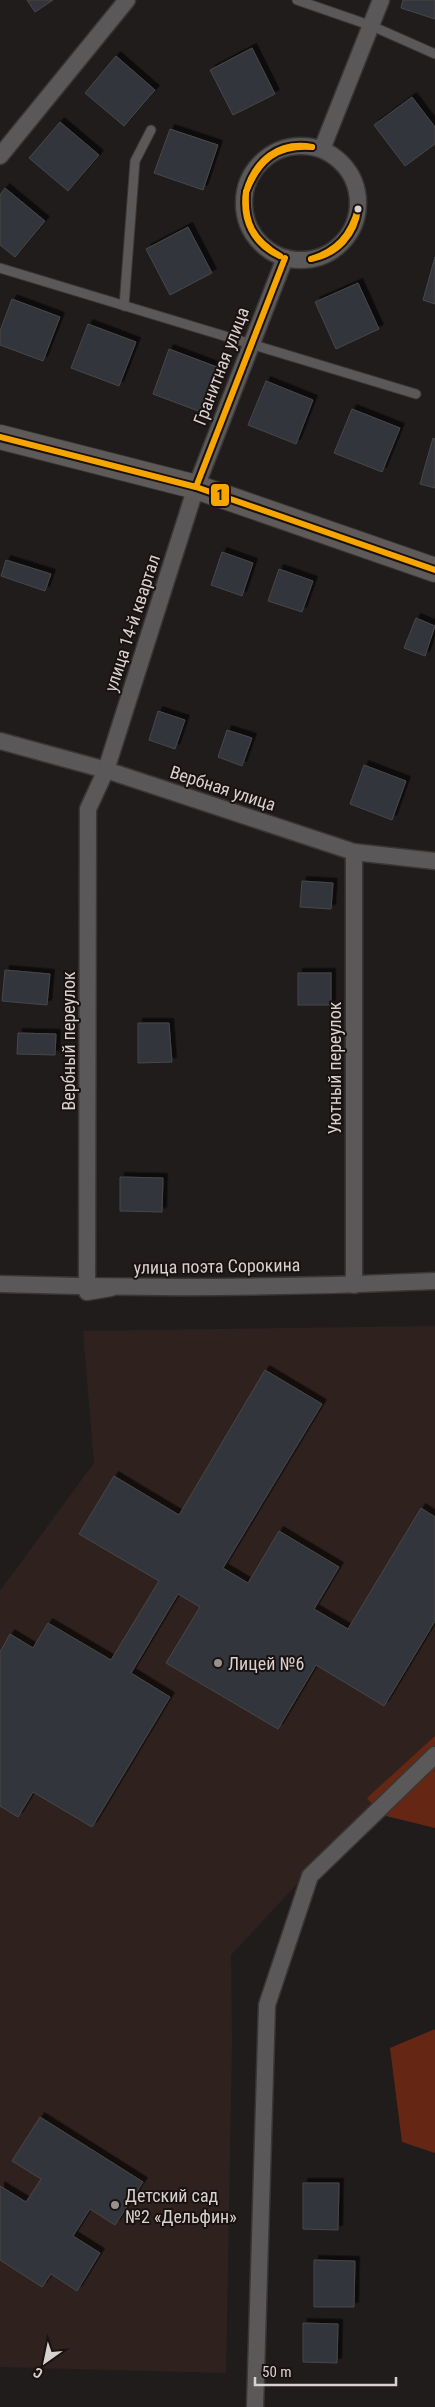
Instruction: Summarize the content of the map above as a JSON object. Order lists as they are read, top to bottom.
{
  "streets": {
    "street": [
      "Гранитная улица",
      "улица 14-й квартал",
      "Вербная улица",
      "Вербный переулок",
      "Уютный переулок",
      "улица поэта Сорокина"
    ]
  },
  "crossings": [
    ["Гранитная улица", "улица 14-й квартал"],
    ["улица 14-й квартал", "Вербная улица"],
    ["улица 14-й квартал", "Вербный переулок"],
    ["Вербная улица", "Вербный переулок"],
    ["Вербная улица", "Уютный переулок"],
    ["Вербный переулок", "улица поэта Сорокина"],
    ["Уютный переулок", "улица поэта Сорокина"]
  ],
  "places": ["Лицей №6", "Детский сад №2 «Дельфин»"],
  "lines": ["transit line 1"],
  "scale_bar": "50 m",
  "north": "bottom left"
}
